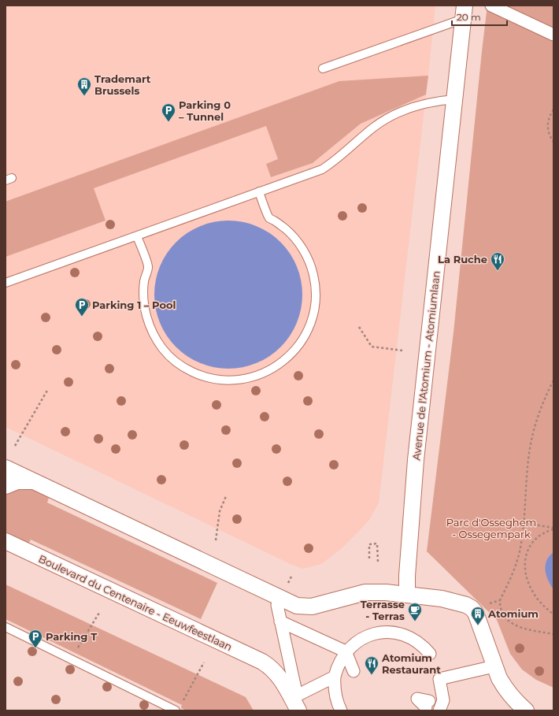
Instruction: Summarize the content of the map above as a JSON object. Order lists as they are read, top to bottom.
{
  "streets": {
    "street": ["Avenue de l'Atomium - Atomiumlaan", "Boulevard du Centenaire - Eeuwfeestlaan"]
  },
  "parks": ["Parc d'Osseghem - Ossegempark"],
  "places": {
    "building": ["Trademart Brussels", "Atomium"],
    "parking": ["Parking 0 – Tunnel", "Parking 1 – Pool", "Parking T"],
    "restaurant": ["La Ruche", "Atomium Restaurant"],
    "cafe": ["Terrasse - Terras"]
  },
  "scale_bar": "20 m"
}
